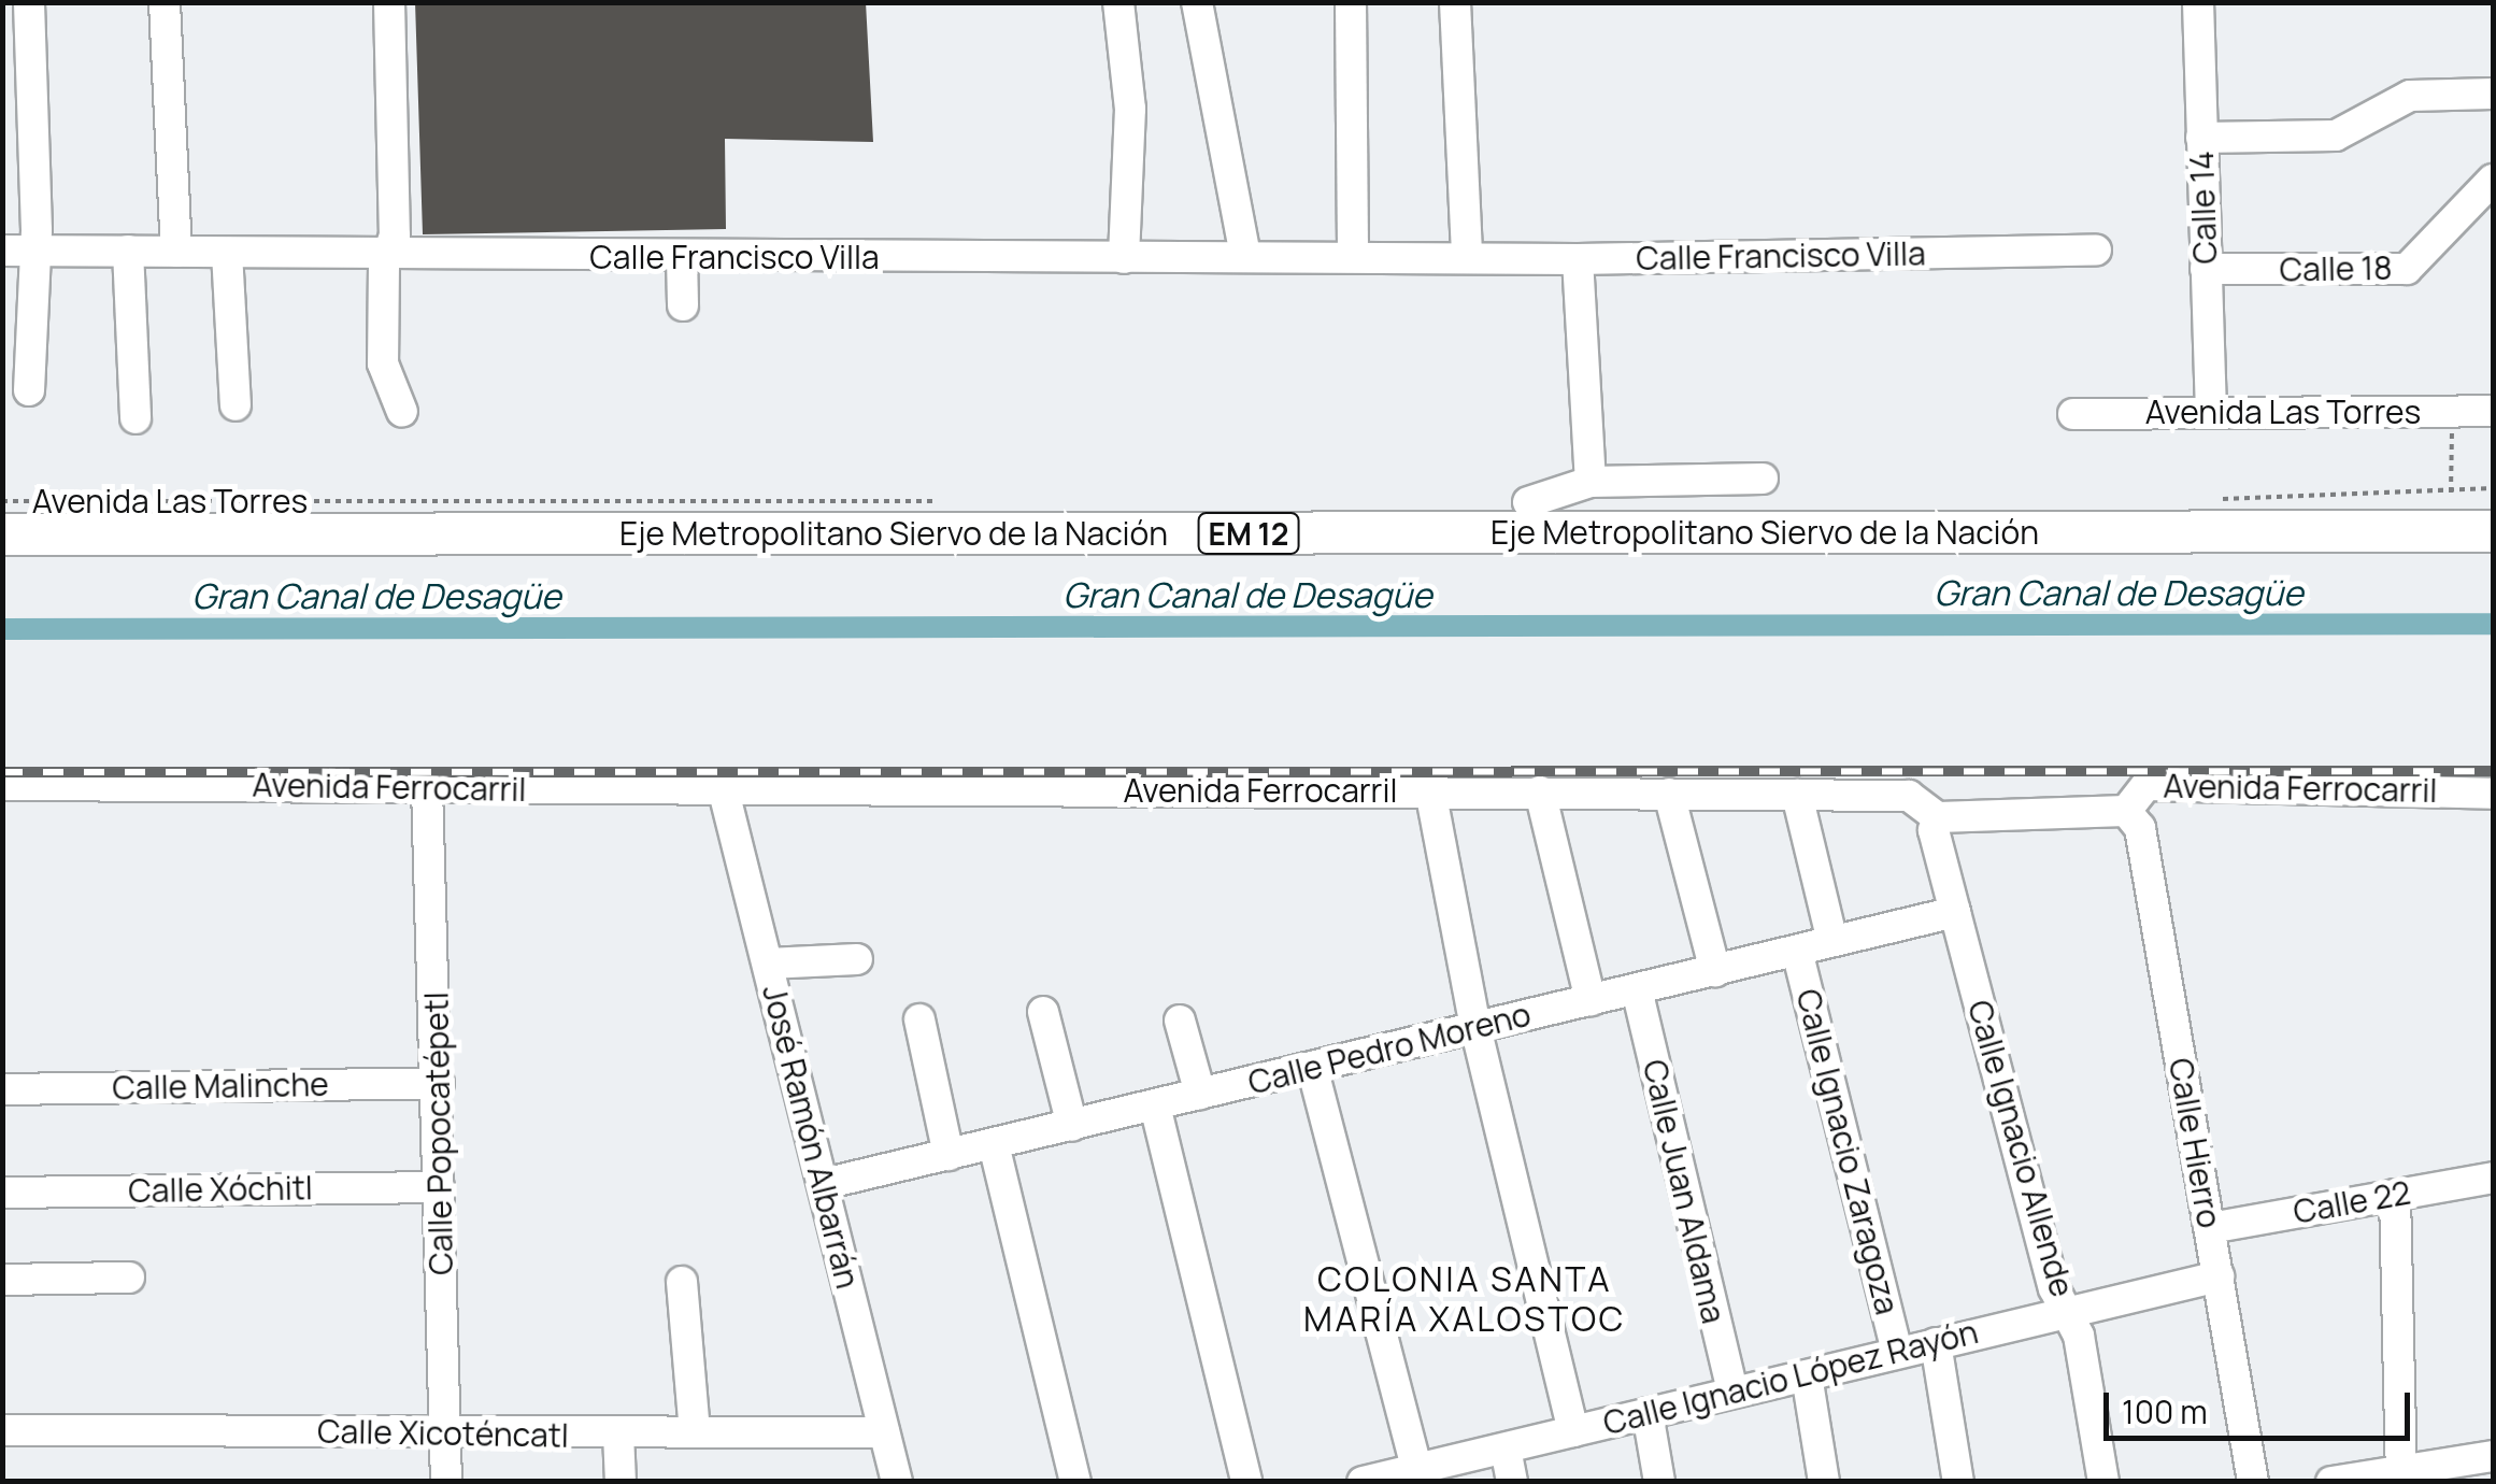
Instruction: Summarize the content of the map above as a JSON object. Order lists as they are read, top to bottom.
{
  "streets": {
    "highway": ["Eje Metropolitano Siervo de la Nación", "EM 12"],
    "street": [
      "Calle 14",
      "Calle Francisco Villa",
      "Calle 18",
      "Avenida Las Torres",
      "Avenida Ferrocarril",
      "Calle Pedro Moreno",
      "Calle Malinche",
      "Calle Popocatépetl",
      "José Ramón Albarrán",
      "Calle Hierro",
      "Calle Ignacio Allende",
      "Calle Ignacio Zaragoza",
      "Calle Xóchitl",
      "Calle Juan Aldama",
      "Calle 22",
      "Calle Ignacio López Rayón",
      "Calle Xicoténcatl"
    ]
  },
  "crossings": [
    ["Calle 14", "Calle 18"],
    ["Calle 14", "Avenida Las Torres"],
    ["Avenida Ferrocarril", "Calle Popocatépetl"],
    ["Avenida Ferrocarril", "José Ramón Albarrán"],
    ["Avenida Ferrocarril", "Calle Hierro"],
    ["Avenida Ferrocarril", "Calle Ignacio Allende"],
    ["Avenida Ferrocarril", "Calle Ignacio Zaragoza"],
    ["Calle Pedro Moreno", "José Ramón Albarrán"],
    ["Calle Pedro Moreno", "Calle Ignacio Allende"],
    ["Calle Pedro Moreno", "Calle Ignacio Zaragoza"],
    ["Calle Pedro Moreno", "Calle Juan Aldama"],
    ["Calle Malinche", "Calle Popocatépetl"],
    ["Calle Popocatépetl", "Calle Xóchitl"],
    ["Calle Popocatépetl", "Calle Xicoténcatl"],
    ["José Ramón Albarrán", "Calle Xicoténcatl"],
    ["Calle Hierro", "Calle 22"],
    ["Calle Hierro", "Calle Ignacio López Rayón"],
    ["Calle Ignacio Allende", "Calle Ignacio López Rayón"],
    ["Calle Ignacio Zaragoza", "Calle Ignacio López Rayón"],
    ["Calle Juan Aldama", "Calle Ignacio López Rayón"]
  ],
  "districts": ["COLONIA SANTA MARÍA XALOSTOC"],
  "water": ["Gran Canal de Desagüe"],
  "scale_bar": "100 m"
}
